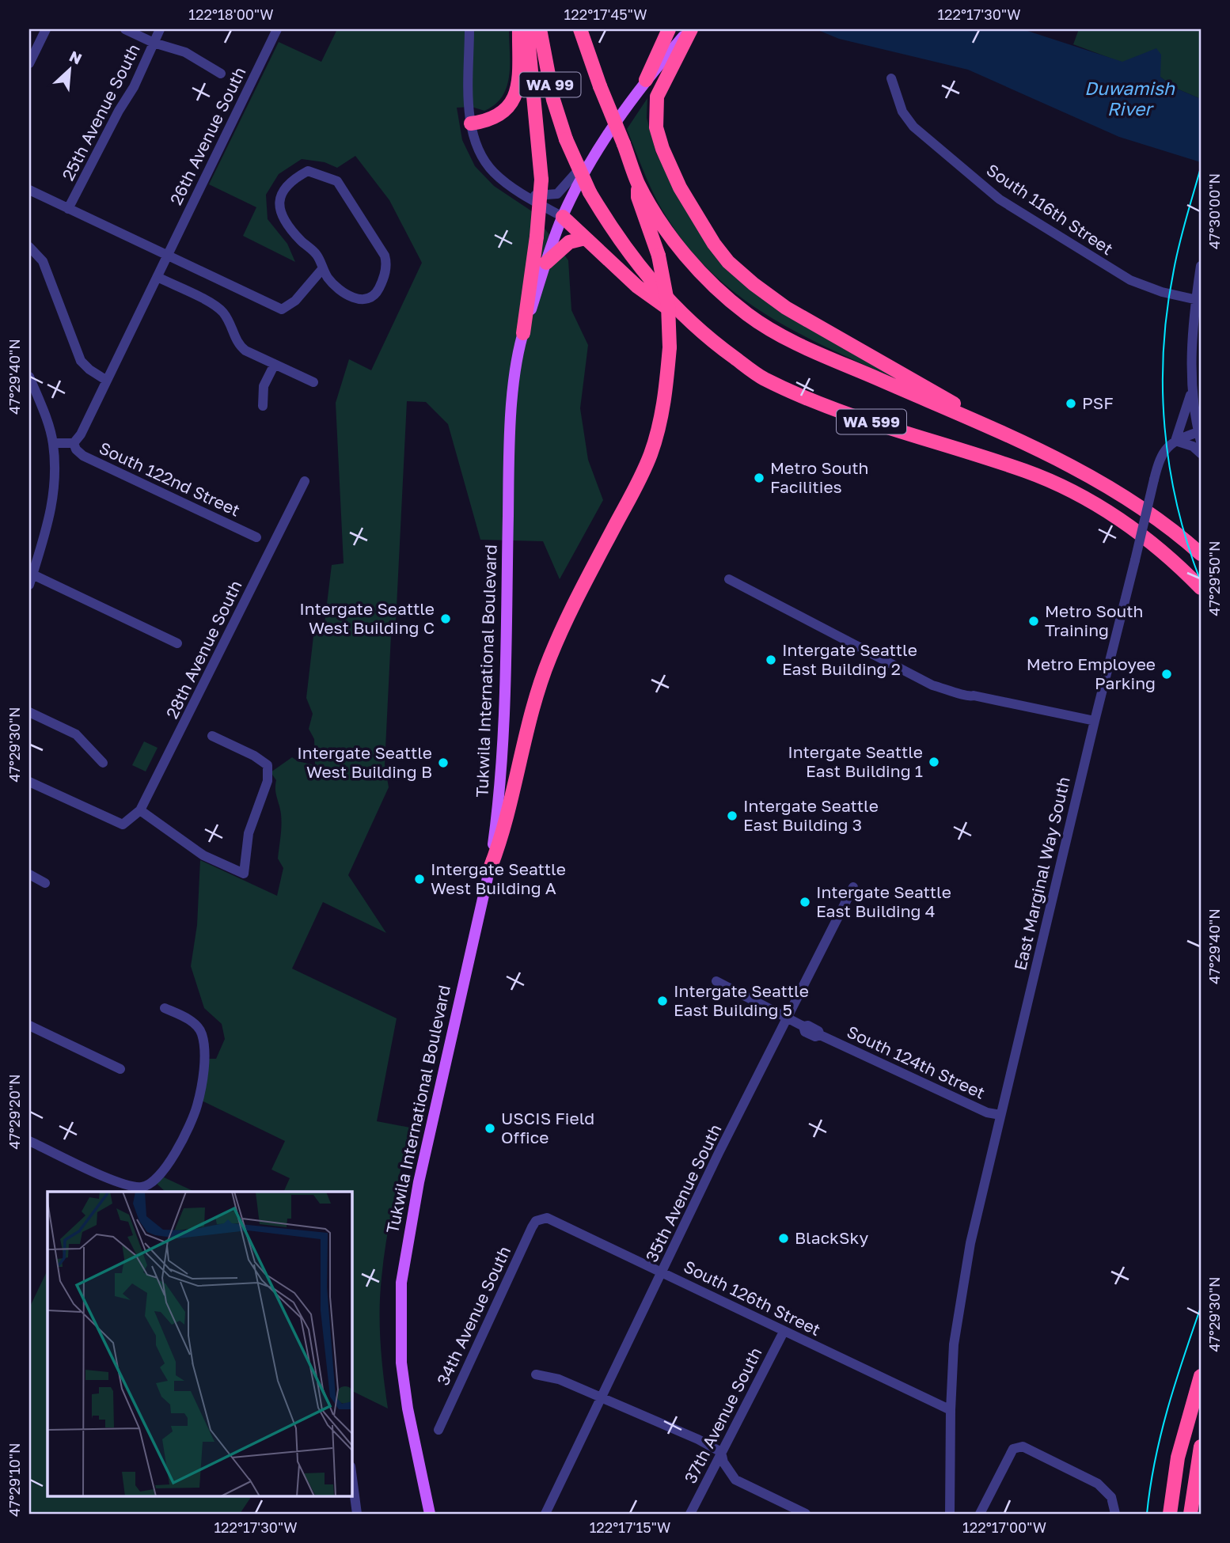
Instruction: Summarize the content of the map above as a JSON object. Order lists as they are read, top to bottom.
{
  "streets": {
    "highway": ["WA 99", "WA 599"],
    "main road": ["Tukwila International Boulevard"],
    "street": [
      "25th Avenue South",
      "26th Avenue South",
      "South 116th Street",
      "South 122nd Street",
      "28th Avenue South",
      "East Marginal Way South",
      "South 124th Street",
      "35th Avenue South",
      "South 126th Street",
      "34th Avenue South",
      "37th Avenue South"
    ]
  },
  "crossings": [
    ["WA 99", "WA 599"],
    ["26th Avenue South", "South 122nd Street"],
    ["East Marginal Way South", "South 124th Street"],
    ["East Marginal Way South", "South 126th Street"],
    ["South 124th Street", "35th Avenue South"],
    ["35th Avenue South", "South 126th Street"],
    ["South 126th Street", "34th Avenue South"],
    ["South 126th Street", "37th Avenue South"]
  ],
  "water": ["Duwamish River"],
  "places": [
    "PSF",
    "Metro South Facilities",
    "Intergate Seattle West Building C",
    "Metro South Training",
    "Intergate Seattle East Building 2",
    "Metro Employee Parking",
    "Intergate Seattle East Building 1",
    "Intergate Seattle West Building B",
    "Intergate Seattle East Building 3",
    "Intergate Seattle West Building A",
    "Intergate Seattle East Building 4",
    "Intergate Seattle East Building 5",
    "USCIS Field Office",
    "BlackSky"
  ],
  "north": "top right",
  "coordinates": [
    "122°18'00\"W",
    "122°17'45\"W",
    "122°17'30\"W",
    "47°30'00\"N",
    "47°29'40\"N",
    "47°29'50\"N",
    "47°29'30\"N",
    "47°29'20\"N",
    "47°29'10\"N",
    "122°17'15\"W",
    "122°17'00\"W"
  ]
}
